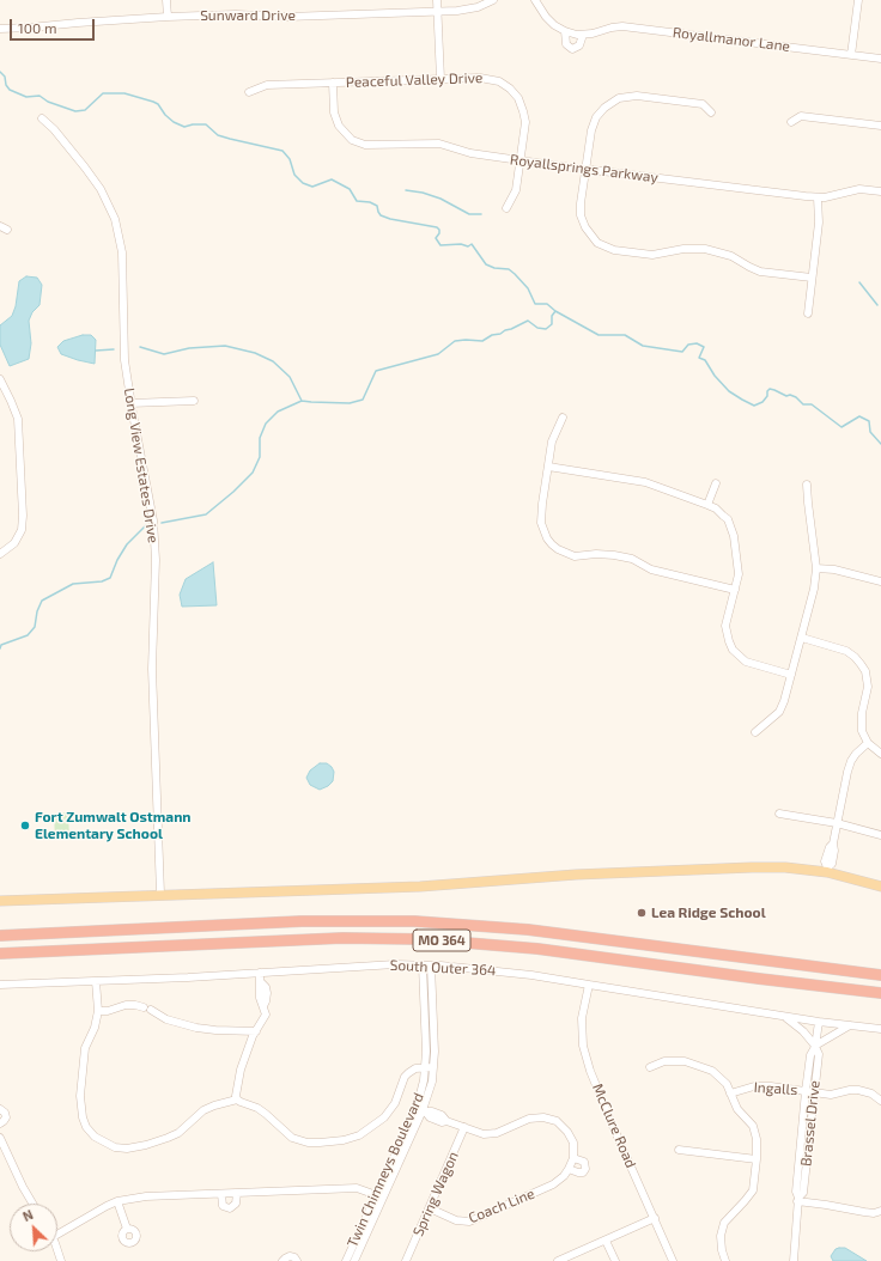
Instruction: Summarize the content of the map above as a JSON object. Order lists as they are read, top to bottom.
{
  "streets": {
    "highway": ["MO 364"],
    "street": [
      "Sunward Drive",
      "Royallmanor Lane",
      "Peaceful Valley Drive",
      "Royallsprings Parkway",
      "Long View Estates Drive",
      "South Outer 364",
      "Ingalls",
      "Brassel Drive",
      "McClure Road",
      "Twin Chimneys Boulevard",
      "Spring Wagon",
      "Coach Line"
    ]
  },
  "crossings": [
    ["Peaceful Valley Drive", "Royallsprings Parkway"],
    ["South Outer 364", "Brassel Drive"],
    ["South Outer 364", "McClure Road"],
    ["South Outer 364", "Twin Chimneys Boulevard"],
    ["Ingalls", "Brassel Drive"],
    ["Twin Chimneys Boulevard", "Coach Line"],
    ["Spring Wagon", "Coach Line"]
  ],
  "places": ["Fort Zumwalt Ostmann Elementary School", "Lea Ridge School"],
  "scale_bar": "100 m",
  "north": "top left"
}
